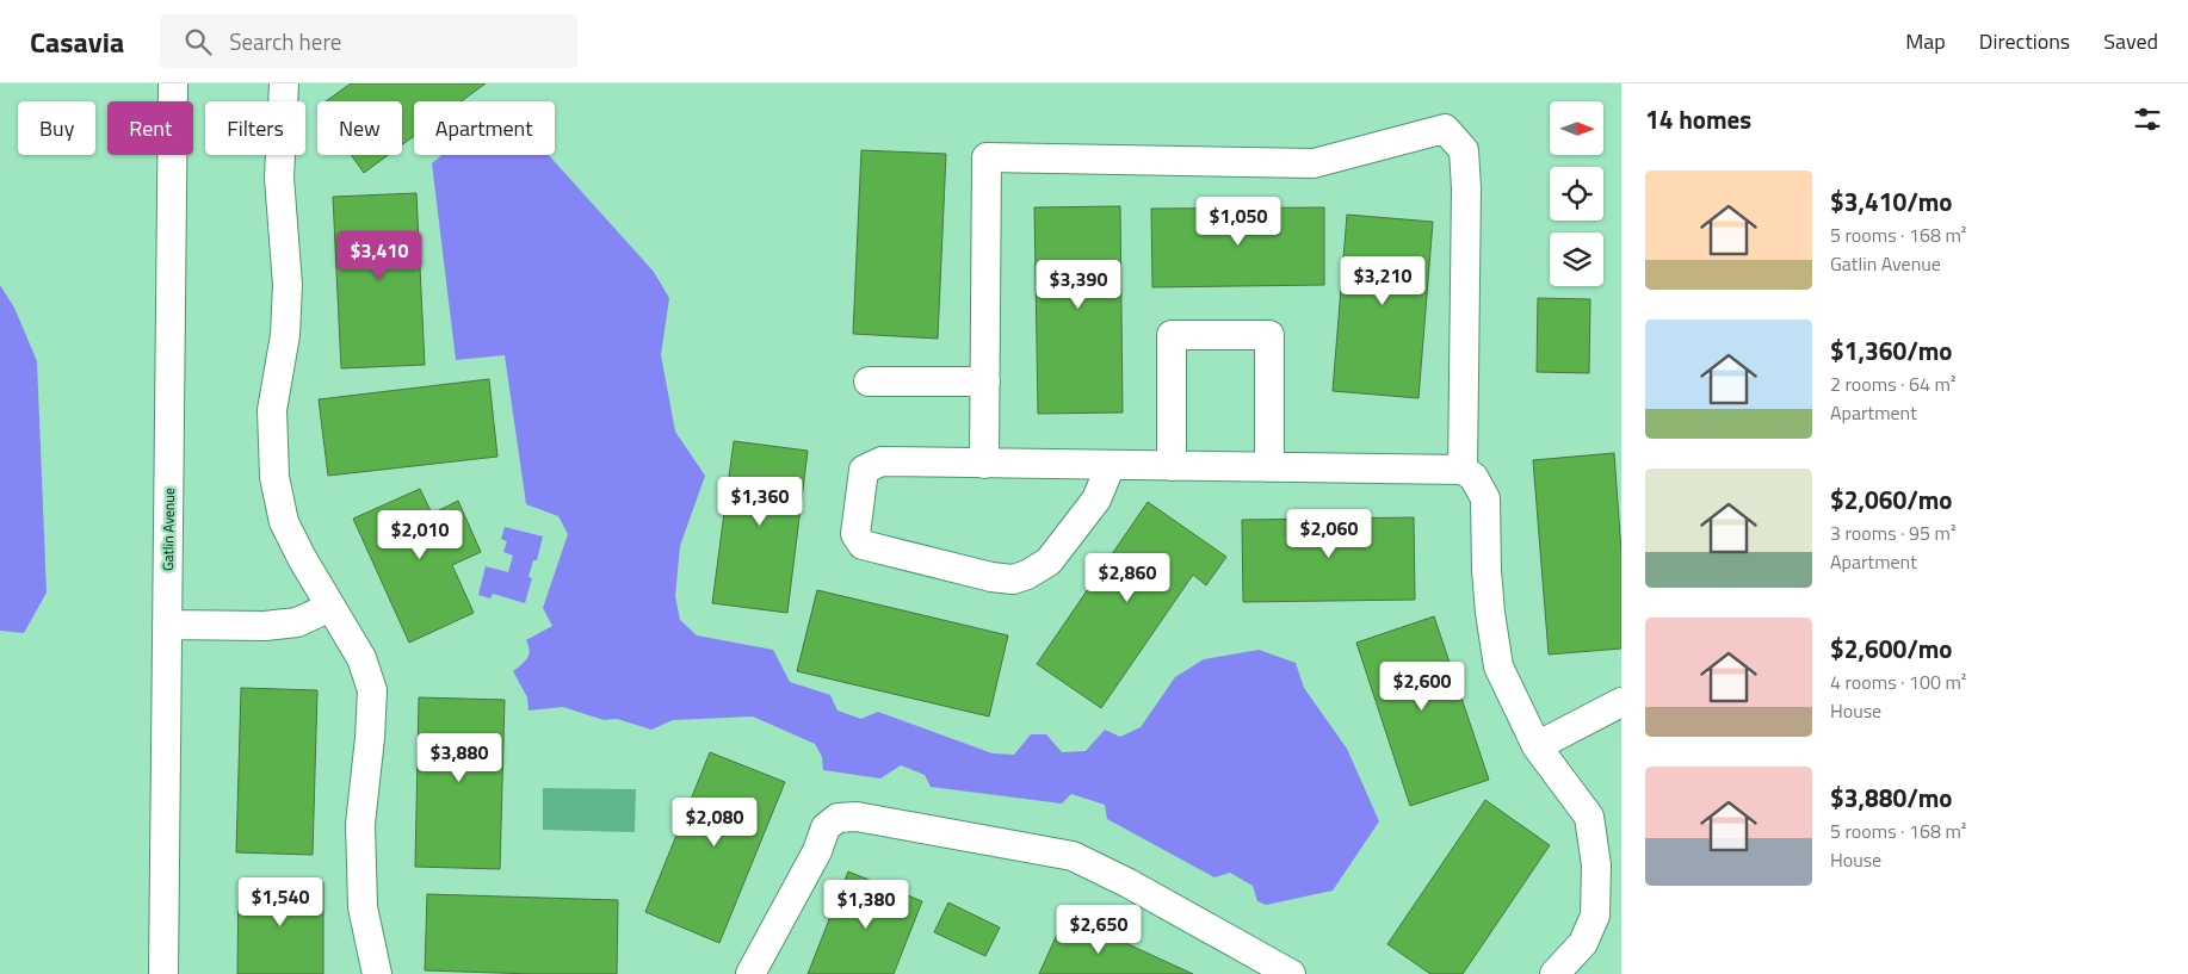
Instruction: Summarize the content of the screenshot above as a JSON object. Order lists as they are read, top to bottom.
{
  "streets": {
    "street": ["Gatlin Avenue"]
  },
  "north": "right",
  "page": {
    "header": "Casavia",
    "search": "Search here",
    "nav": ["Map", "Directions", "Saved"],
    "heading": "14 homes",
    "chip": [
      "Buy",
      "Rent",
      "Filters",
      "New",
      "Apartment"
    ],
    "list": [
      {
        "name": "$3,410/mo",
        "note": "5 rooms · 168 m² · Gatlin Avenue"
      },
      {
        "name": "$1,360/mo",
        "note": "2 rooms · 64 m² · Apartment"
      },
      {
        "name": "$2,060/mo",
        "note": "3 rooms · 95 m² · Apartment"
      },
      {
        "name": "$2,600/mo",
        "note": "4 rooms · 100 m² · House"
      },
      {
        "name": "$3,880/mo",
        "note": "5 rooms · 168 m² · House"
      }
    ],
    "price": [
      "$1,050",
      "$3,410",
      "$3,210",
      "$3,390",
      "$1,360",
      "$2,060",
      "$2,010",
      "$2,860",
      "$2,600",
      "$3,880",
      "$2,080",
      "$1,540",
      "$1,380",
      "$2,650"
    ]
  }
}
